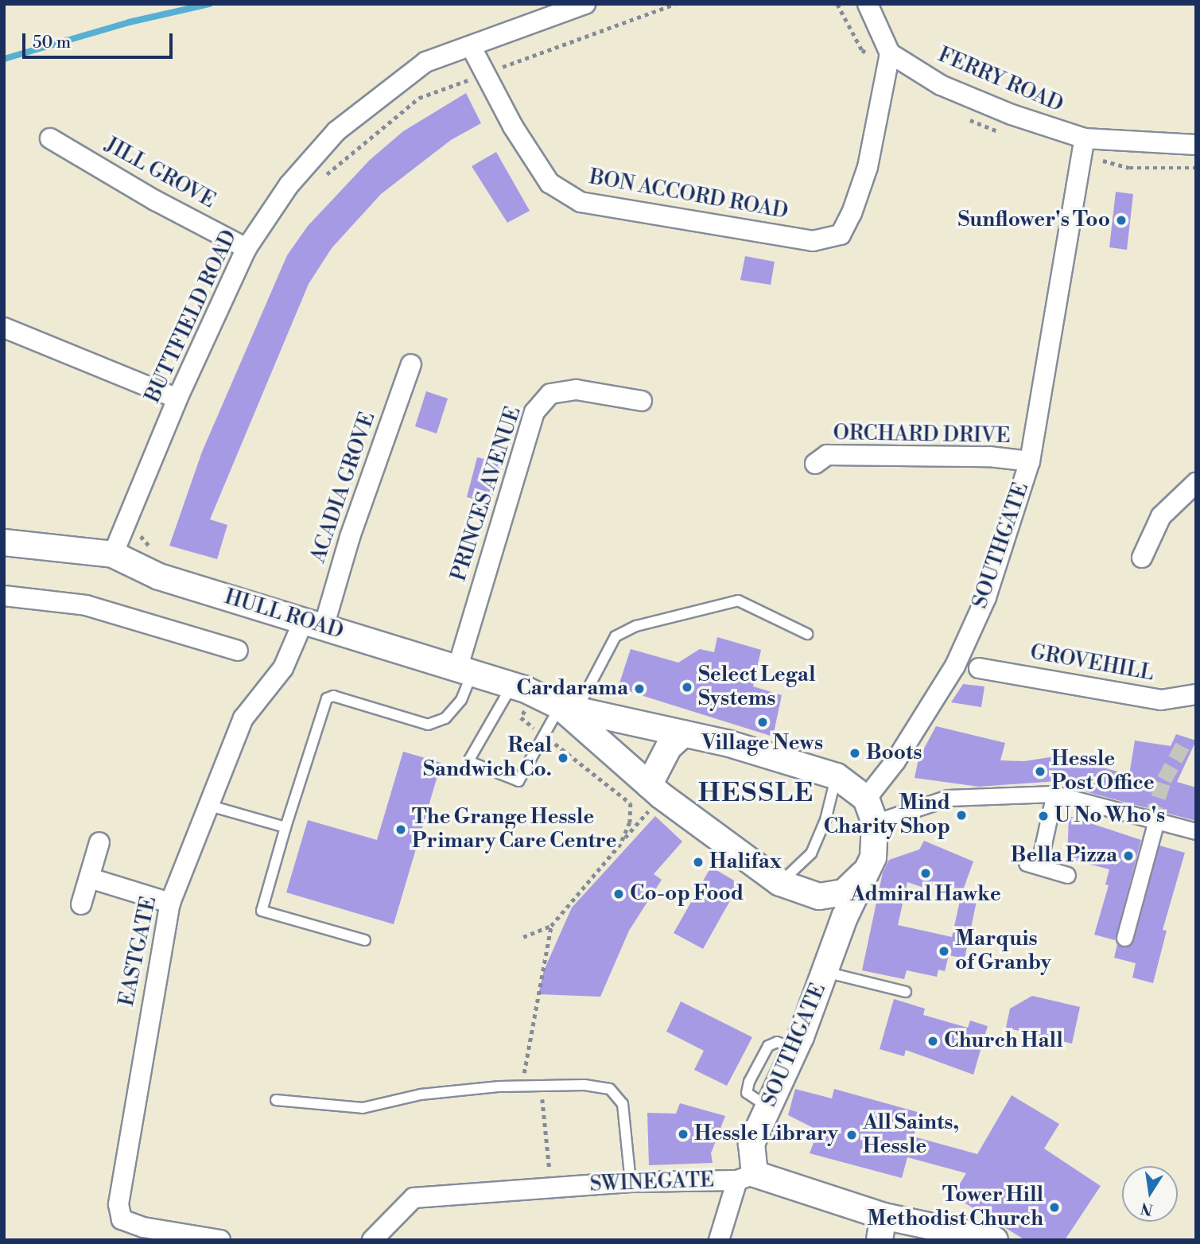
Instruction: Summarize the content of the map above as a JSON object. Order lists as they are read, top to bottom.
{
  "streets": {
    "street": [
      "FERRY ROAD",
      "JILL GROVE",
      "BON ACCORD ROAD",
      "BUTTFIELD ROAD",
      "ORCHARD DRIVE",
      "ACADIA GROVE",
      "PRINCES AVENUE",
      "SOUTHGATE",
      "HULL ROAD",
      "GROVEHILL",
      "EASTGATE",
      "SWINEGATE"
    ]
  },
  "crossings": [
    ["FERRY ROAD", "BON ACCORD ROAD"],
    ["FERRY ROAD", "SOUTHGATE"],
    ["JILL GROVE", "BUTTFIELD ROAD"],
    ["BON ACCORD ROAD", "BUTTFIELD ROAD"],
    ["BUTTFIELD ROAD", "HULL ROAD"],
    ["ORCHARD DRIVE", "SOUTHGATE"],
    ["ACADIA GROVE", "HULL ROAD"],
    ["ACADIA GROVE", "EASTGATE"],
    ["PRINCES AVENUE", "HULL ROAD"],
    ["SOUTHGATE", "SWINEGATE"],
    ["HULL ROAD", "EASTGATE"]
  ],
  "districts": ["HESSLE"],
  "places": [
    "Sunflower's Too",
    "Select Legal Systems",
    "Cardarama",
    "Village News",
    "Boots",
    "Real Sandwich Co.",
    "Hessle Post Office",
    "Mind Charity Shop",
    "U No Who's",
    "The Grange Hessle Primary Care Centre",
    "Bella Pizza",
    "Halifax",
    "Admiral Hawke",
    "Co-op Food",
    "Marquis of Granby",
    "Church Hall",
    "Hessle Library",
    "All Saints, Hessle",
    "Tower Hill Methodist Church"
  ],
  "scale_bar": "50 m",
  "north": "bottom"
}
